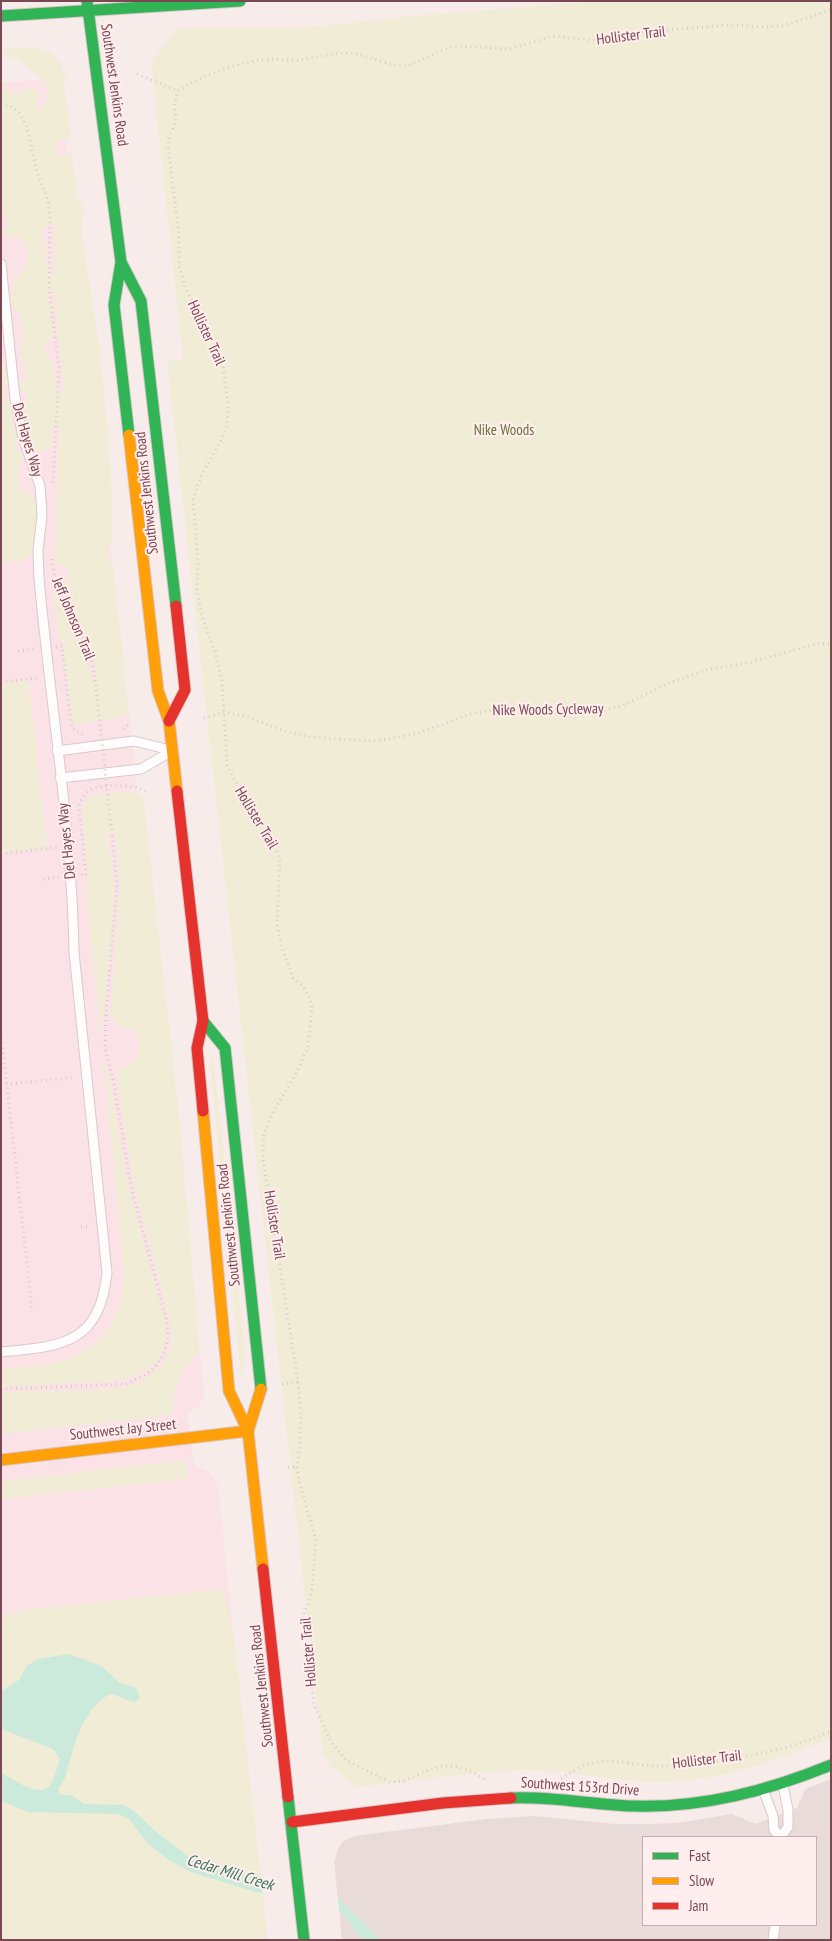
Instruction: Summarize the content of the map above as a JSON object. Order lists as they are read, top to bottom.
{
  "streets": {
    "main road": ["Southwest Jenkins Road", "Southwest Jay Street", "Southwest 153rd Drive"],
    "lane": ["Del Hayes Way"],
    "path": ["Hollister Trail", "Jeff Johnson Trail", "Nike Woods Cycleway"]
  },
  "crossings": [
    ["Hollister Trail", "Nike Woods Cycleway"],
    ["Southwest Jenkins Road", "Southwest Jay Street"],
    ["Southwest Jenkins Road", "Southwest 153rd Drive"]
  ],
  "water": ["Cedar Mill Creek"],
  "parks": ["Nike Woods"],
  "legend": ["Fast", "Slow", "Jam"]
}
